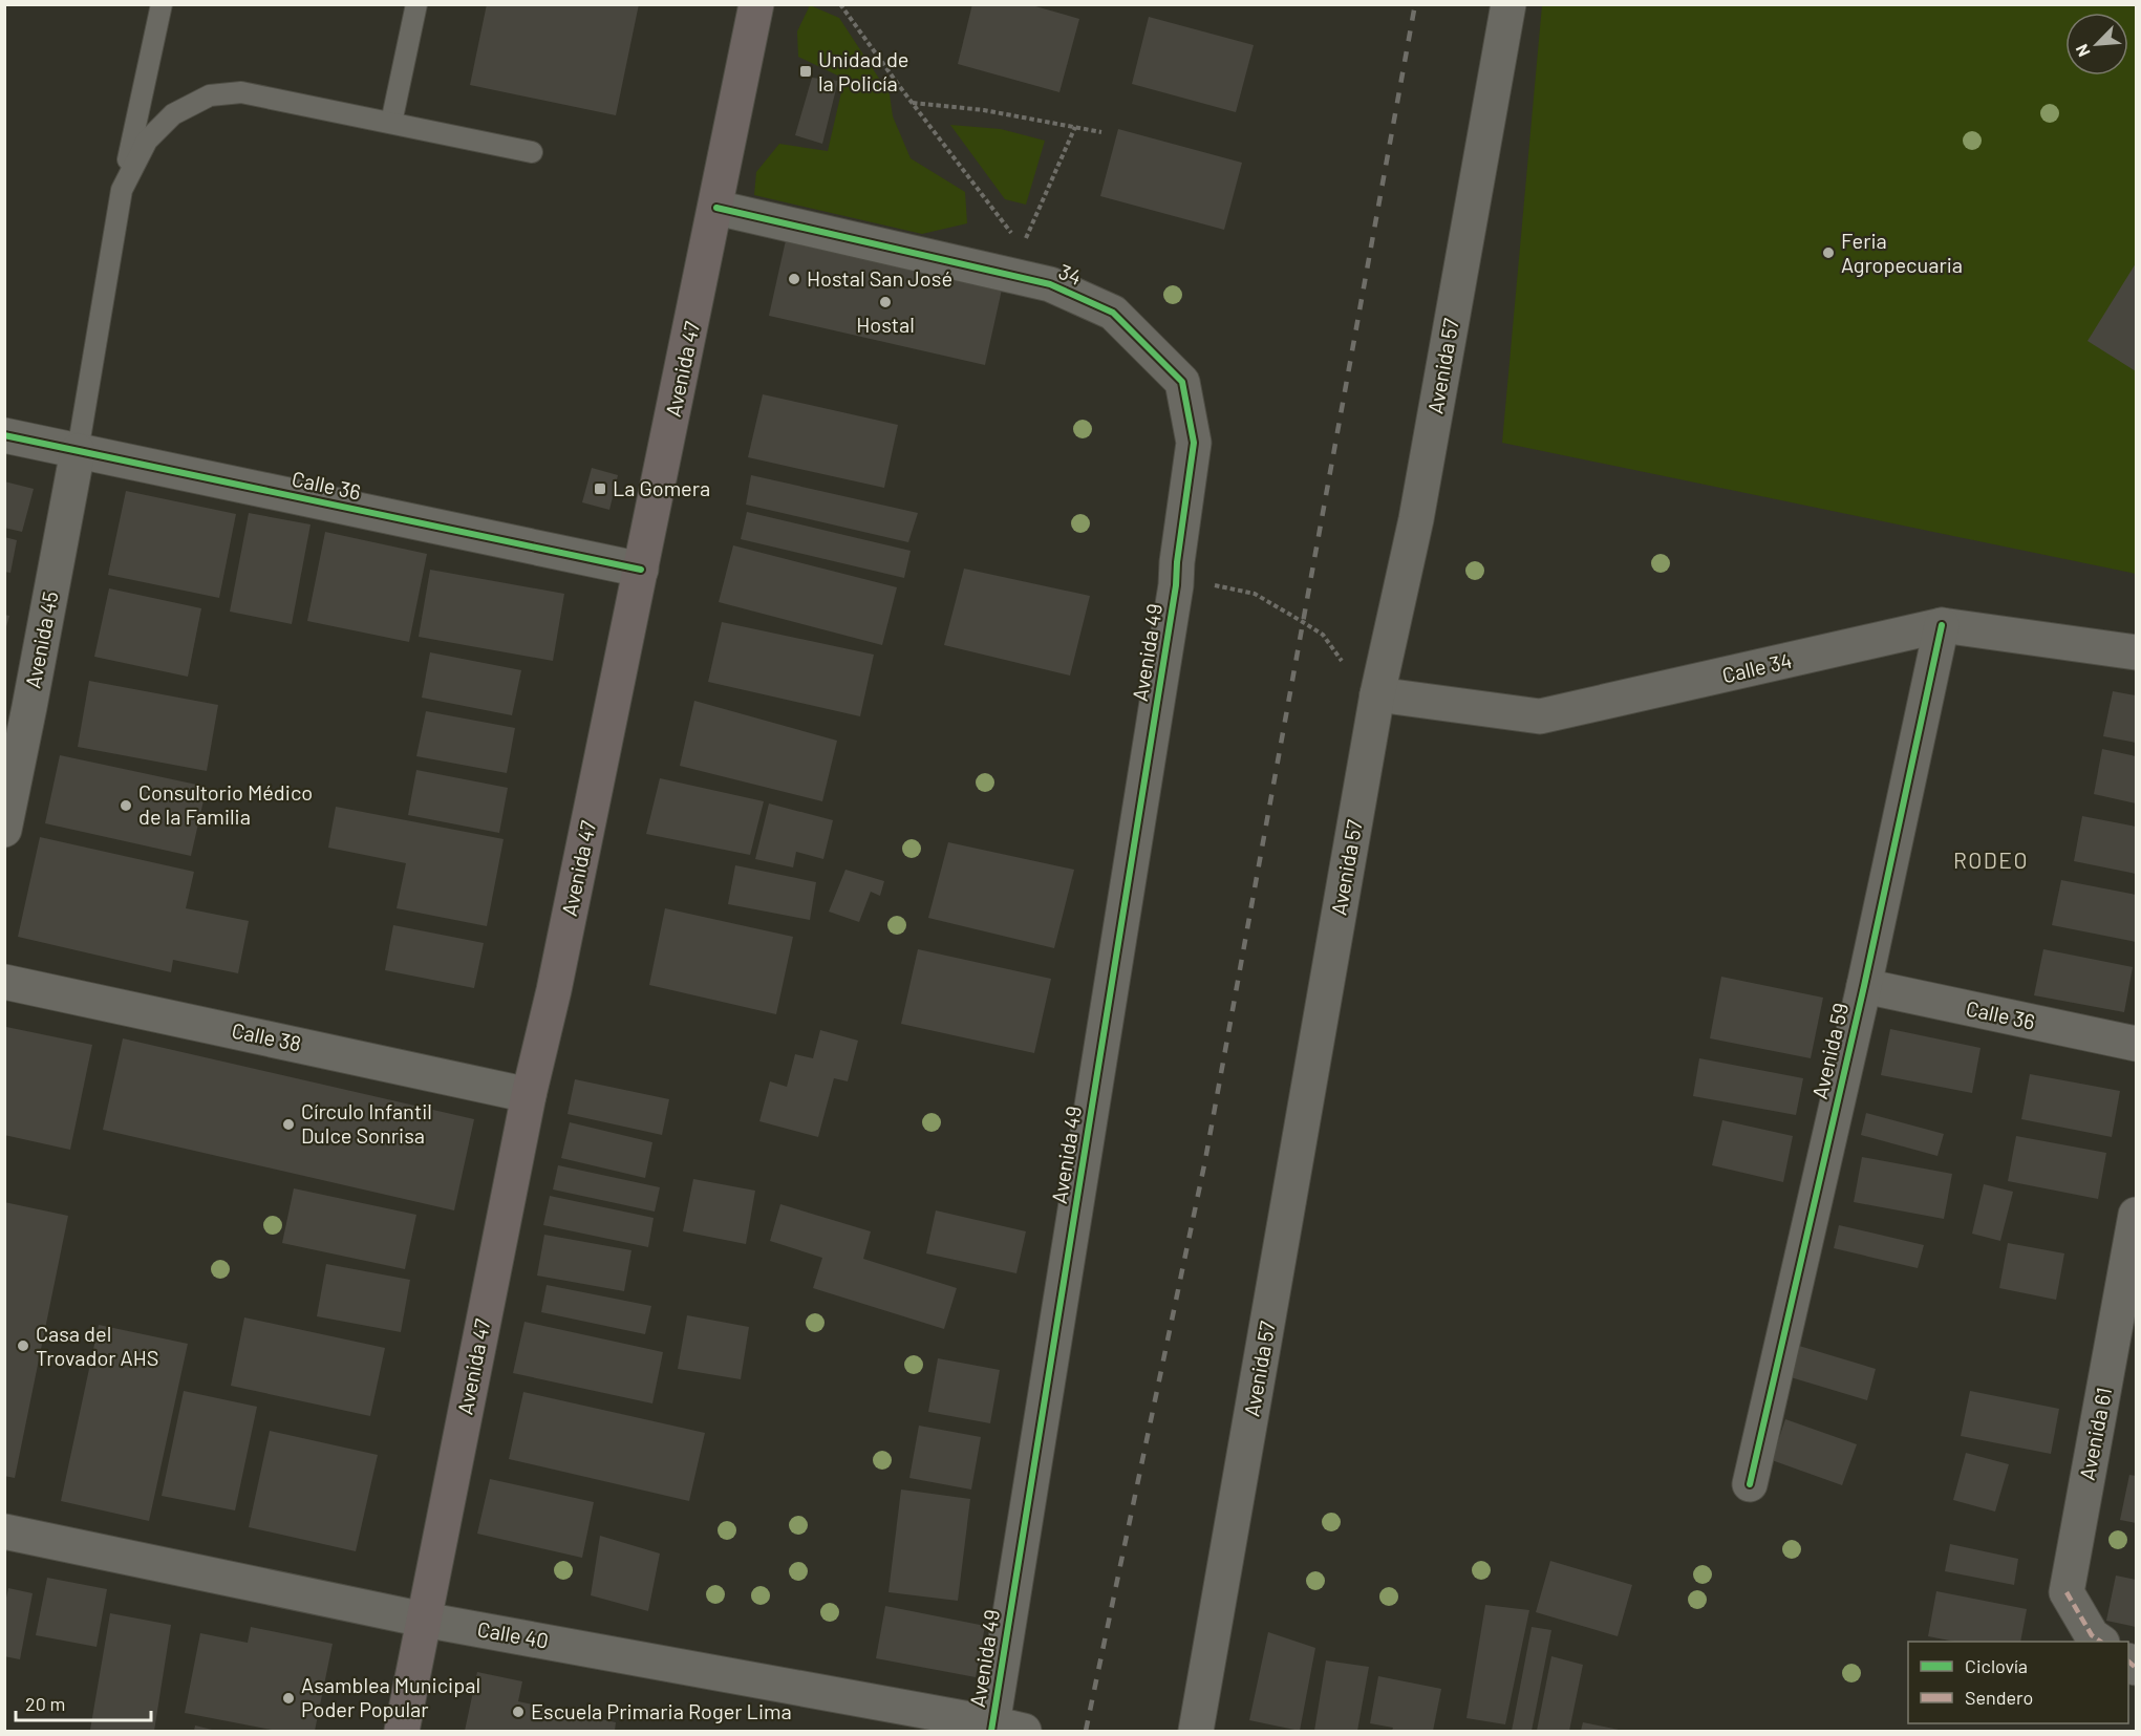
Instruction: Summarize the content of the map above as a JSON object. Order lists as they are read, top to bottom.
{
  "streets": {
    "main road": ["Avenida 47"],
    "street": [
      "34",
      "Avenida 57",
      "Calle 36",
      "Avenida 45",
      "Avenida 49",
      "Calle 34",
      "Calle 38",
      "Avenida 59",
      "Avenida 61",
      "Calle 40"
    ]
  },
  "crossings": [
    ["34", "Avenida 47"],
    ["34", "Avenida 49"],
    ["Avenida 57", "Calle 34"],
    ["Avenida 47", "Calle 36"],
    ["Avenida 47", "Calle 38"],
    ["Avenida 47", "Calle 40"],
    ["Calle 36", "Avenida 45"],
    ["Calle 36", "Avenida 59"],
    ["Avenida 49", "Calle 40"],
    ["Calle 34", "Avenida 59"]
  ],
  "districts": ["RODEO"],
  "places": {
    "transit": ["Unidad de la Policía", "La Gomera"],
    "other": [
      "Feria Agropecuaria",
      "Hostal San José",
      "Hostal",
      "Consultorio Médico de la Familia",
      "Círculo Infantil Dulce Sonrisa",
      "Casa del Trovador AHS",
      "Asamblea Municipal Poder Popular",
      "Escuela Primaria Roger Lima"
    ]
  },
  "legend": ["Ciclovía", "Sendero"],
  "scale_bar": "20 m",
  "north": "bottom left"
}
